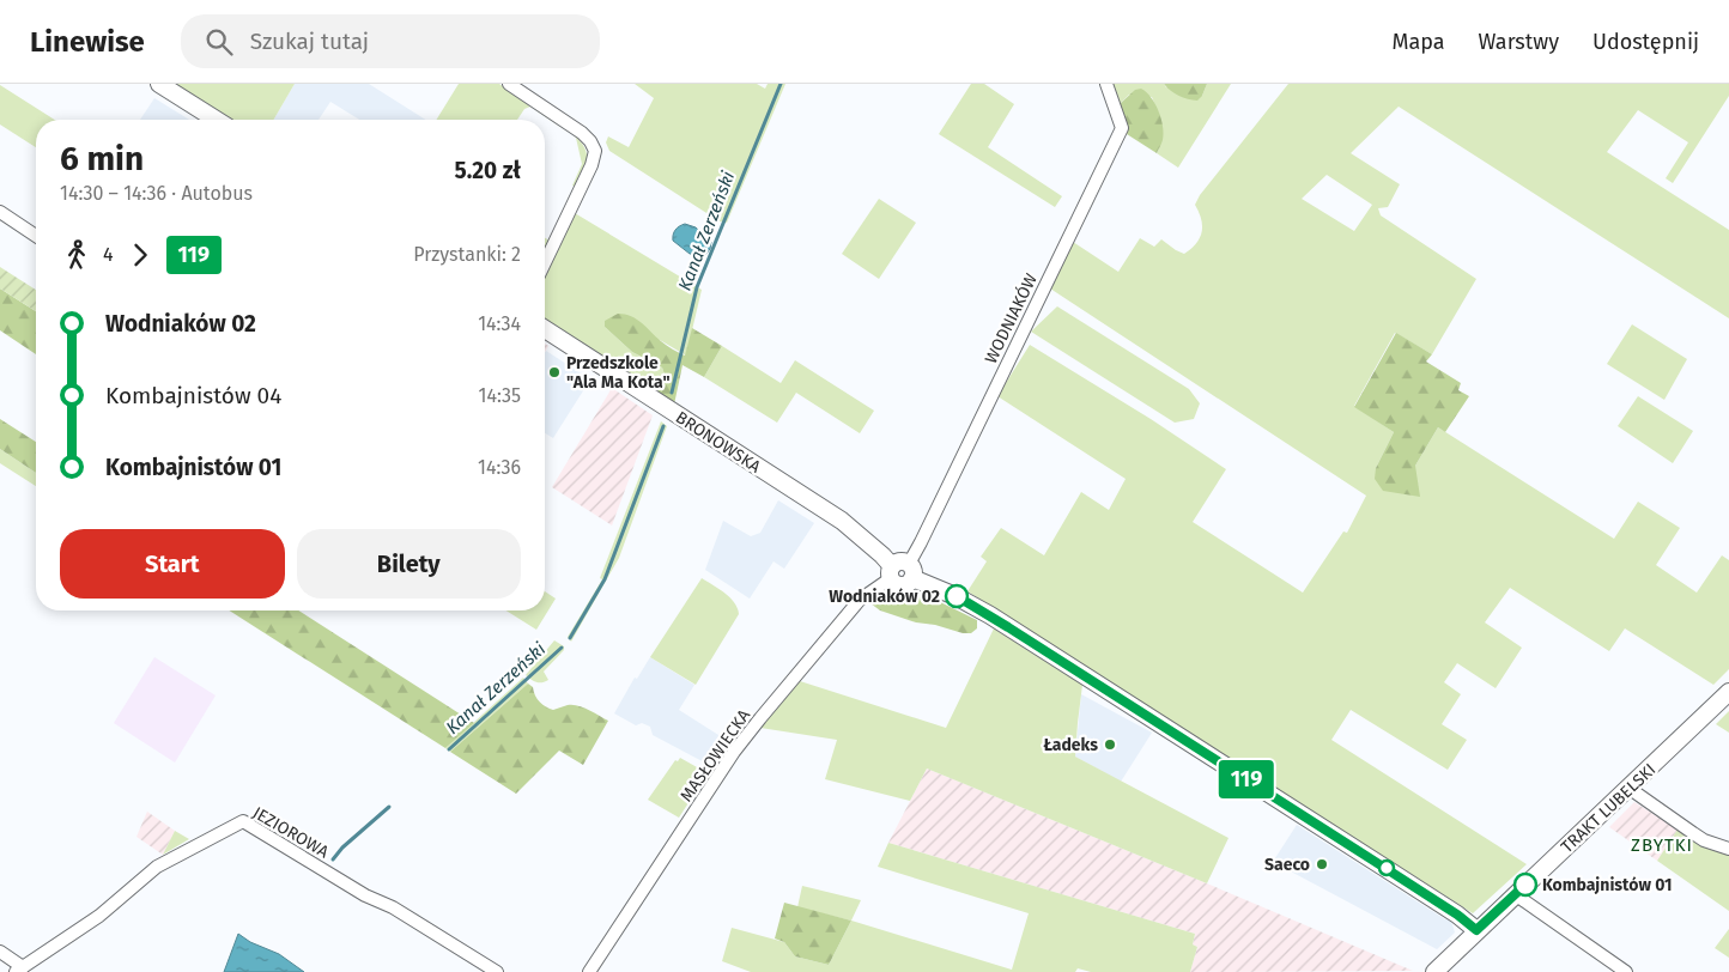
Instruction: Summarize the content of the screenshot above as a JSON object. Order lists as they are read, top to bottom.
{
  "streets": {
    "street": [
      "WODNIAKÓW",
      "BRONOWSKA",
      "MASŁOWIECKA",
      "TRAKT LUBELSKI",
      "JEZIOROWA"
    ]
  },
  "crossings": [
    ["WODNIAKÓW", "BRONOWSKA"],
    ["WODNIAKÓW", "MASŁOWIECKA"],
    ["BRONOWSKA", "MASŁOWIECKA"],
    ["BRONOWSKA", "TRAKT LUBELSKI"]
  ],
  "districts": ["ZBYTKI"],
  "water": ["Kanał Zerzeński"],
  "places": [
    "Przedszkole \"Ala Ma Kota\"",
    "Wodniaków 02",
    "Ładeks",
    "Saeco",
    "Kombajnistów 01"
  ],
  "lines": ["bus line 119"],
  "page": {
    "header": "Linewise",
    "search": "Szukaj tutaj",
    "nav": ["Mapa", "Warstwy", "Udostępnij"],
    "on_map": "119",
    "heading": ["6 min", "14:30 – 14:36 · Autobus", "5.20 zł"],
    "legs": ["4", "119", "Przystanki: 2"],
    "list": [
      {
        "name": "Wodniaków 02",
        "value": "14:34"
      },
      {
        "name": "Kombajnistów 04",
        "value": "14:35"
      },
      {
        "name": "Kombajnistów 01",
        "value": "14:36"
      }
    ],
    "buttons": ["Start", "Bilety"]
  }
}
